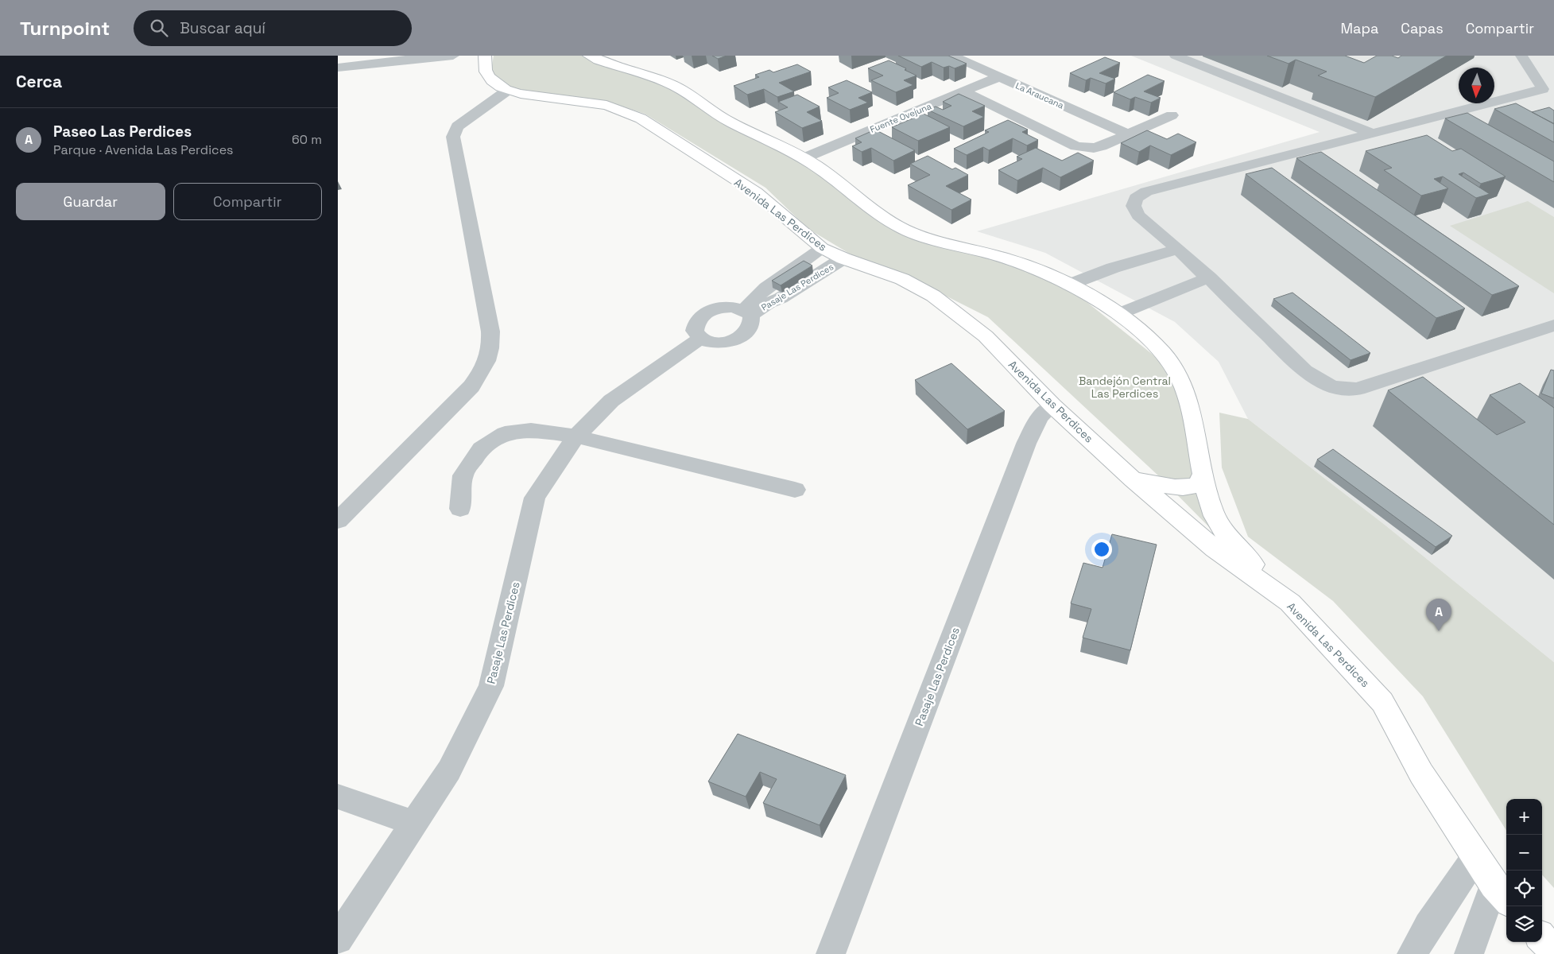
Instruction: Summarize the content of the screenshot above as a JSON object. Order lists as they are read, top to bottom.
{
  "streets": {
    "main road": ["Avenida Las Perdices"],
    "street": ["La Araucana", "Fuente Ovejuna", "Pasaje Las Perdices"]
  },
  "crossings": [
    ["La Araucana", "Fuente Ovejuna"],
    ["Avenida Las Perdices", "Pasaje Las Perdices"]
  ],
  "parks": ["Bandejón Central Las Perdices"],
  "north": "bottom",
  "page": {
    "header": "Turnpoint",
    "search": "Buscar aquí",
    "nav": ["Mapa", "Capas", "Compartir"],
    "heading": "Cerca",
    "list": [
      {
        "mark": "A",
        "name": "Paseo Las Perdices",
        "note": "Parque · Avenida Las Perdices",
        "value": "60 m"
      }
    ],
    "buttons": ["Guardar", "Compartir"],
    "pins": "A",
    "map_buttons": ["+", "−"]
  }
}
